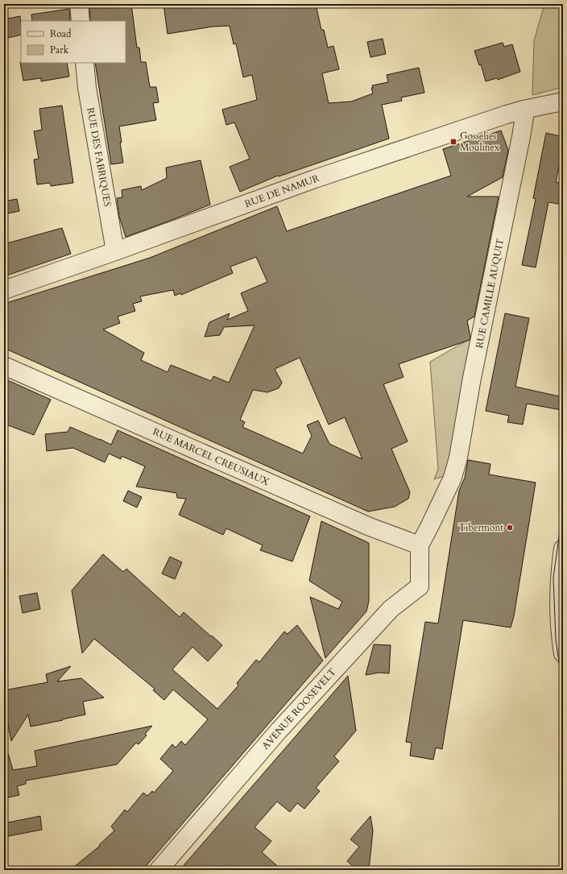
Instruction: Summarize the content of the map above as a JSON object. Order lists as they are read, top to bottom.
{
  "streets": {
    "street": [
      "RUE DES FABRIQUES",
      "RUE DE NAMUR",
      "RUE CAMILLE AUQUIT",
      "RUE MARCEL CREUSIAUX",
      "AVENUE ROOSEVELT"
    ]
  },
  "crossings": [
    ["RUE DES FABRIQUES", "RUE DE NAMUR"],
    ["RUE DE NAMUR", "RUE CAMILLE AUQUIT"],
    ["RUE CAMILLE AUQUIT", "RUE MARCEL CREUSIAUX"],
    ["RUE CAMILLE AUQUIT", "AVENUE ROOSEVELT"],
    ["RUE MARCEL CREUSIAUX", "AVENUE ROOSEVELT"]
  ],
  "places": {
    "transit": ["Gosselies Moulinex"],
    "other": ["Tibermont"]
  },
  "legend": ["Road", "Park"]
}
